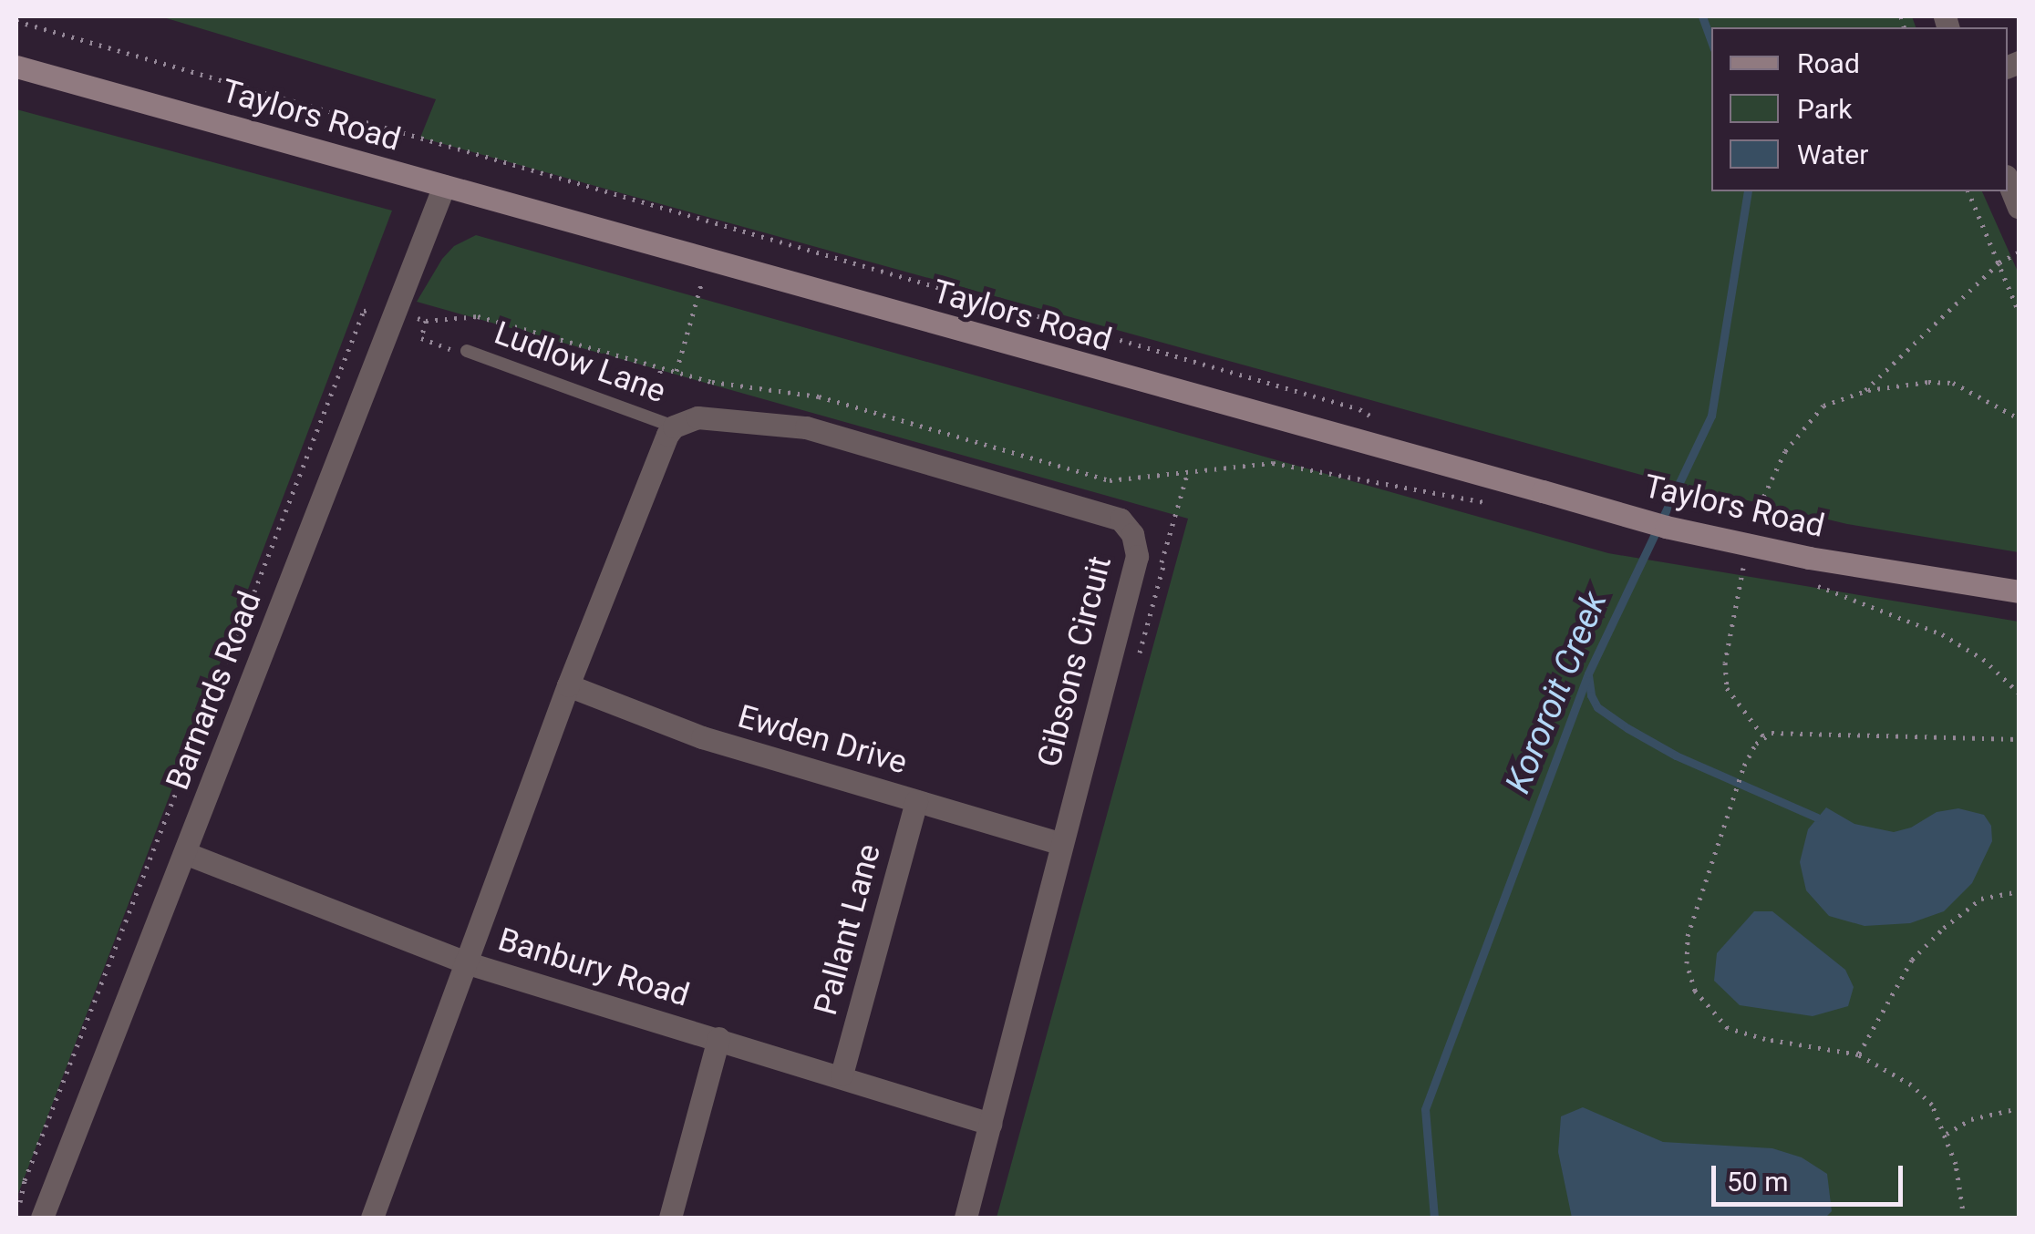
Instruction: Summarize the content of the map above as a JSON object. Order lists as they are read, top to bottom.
{
  "streets": {
    "street": [
      "Taylors Road",
      "Gibsons Circuit",
      "Barnards Road",
      "Ewden Drive",
      "Pallant Lane",
      "Banbury Road"
    ],
    "lane": ["Ludlow Lane"]
  },
  "crossings": [
    ["Taylors Road", "Barnards Road"],
    ["Ludlow Lane", "Gibsons Circuit"],
    ["Gibsons Circuit", "Ewden Drive"],
    ["Gibsons Circuit", "Banbury Road"],
    ["Barnards Road", "Banbury Road"],
    ["Ewden Drive", "Pallant Lane"],
    ["Pallant Lane", "Banbury Road"]
  ],
  "water": ["Kororoit Creek"],
  "legend": ["Road", "Park", "Water"],
  "scale_bar": "50 m"
}
